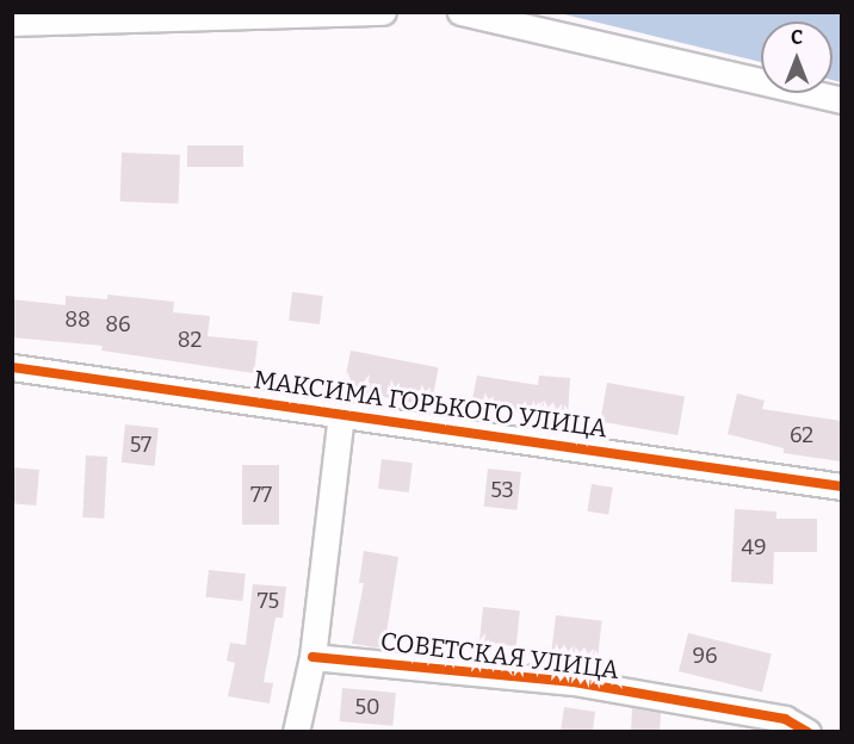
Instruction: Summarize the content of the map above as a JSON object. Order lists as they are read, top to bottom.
{
  "streets": {
    "street": ["МАКСИМА ГОРЬКОГО УЛИЦА", "СОВЕТСКАЯ УЛИЦА"]
  },
  "house_numbers": [
    "88",
    "86",
    "82",
    "62",
    "57",
    "53",
    "77",
    "49",
    "75",
    "96",
    "50"
  ],
  "north": "top"
}
